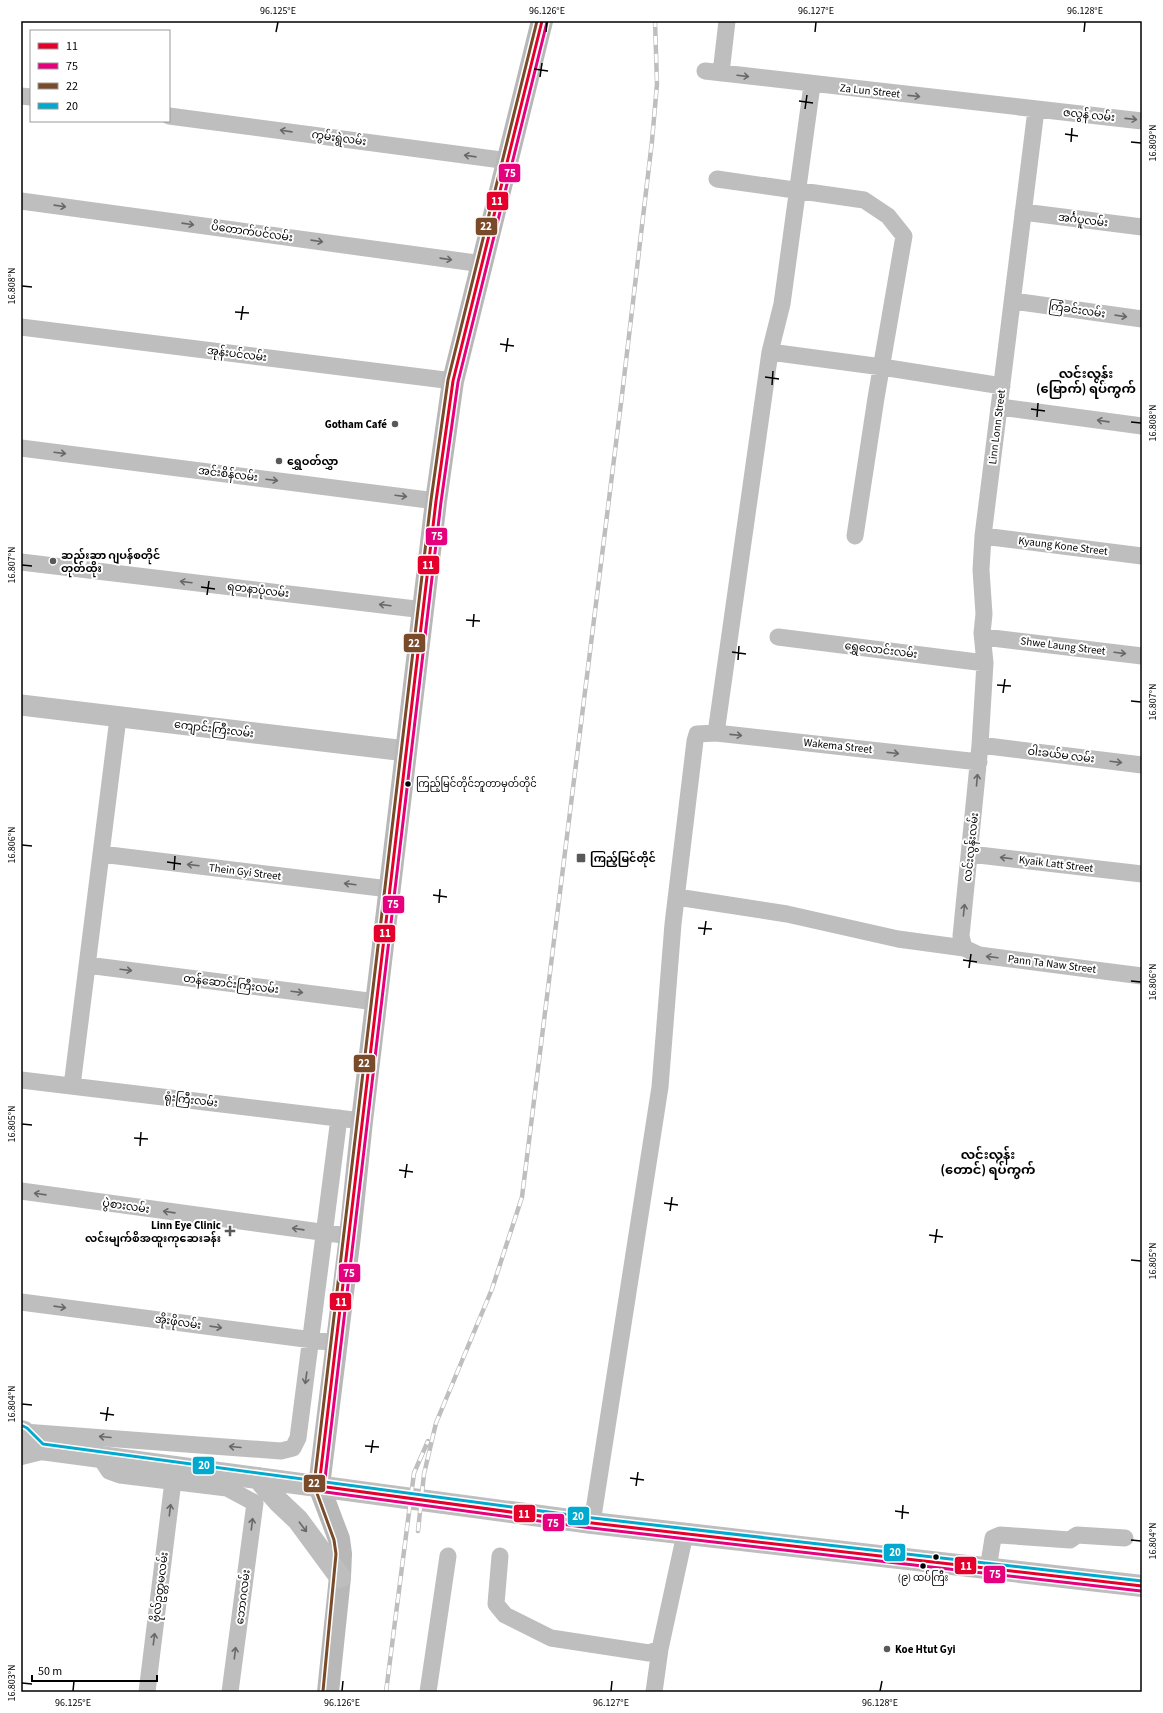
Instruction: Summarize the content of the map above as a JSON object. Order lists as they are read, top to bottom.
{
  "streets": {
    "street": [
      "Za Lun Street",
      "ဇလွန် လမ်း",
      "ကွမ်းရွဲလမ်း",
      "အင်္ဂပူလမ်း",
      "ပိတောက်ပင်လမ်း",
      "ကြံခင်းလမ်း",
      "အုန်းပင်လမ်း",
      "Linn Lonn Street",
      "အင်းစိန်လမ်း",
      "Kyaung Kone Street",
      "ရတနာပုံလမ်း",
      "Shwe Laung Street",
      "ရွှေလောင်းလမ်း",
      "ကျောင်းကြီးလမ်း",
      "Wakema Street",
      "ဝါးခယ်မ လမ်း",
      "လင်းလွန်းလမ်း",
      "Kyaik Latt Street",
      "Thein Gyi Street",
      "Pann Ta Naw Street",
      "တန်ဆောင်းကြီးလမ်း",
      "ရုံးကြီးလမ်း",
      "ပွဲစားလမ်း",
      "အိုးဖိုလမ်း",
      "ဗိုလ်ဥတ္တမလမ်း",
      "ဘောဂလမ်း"
    ]
  },
  "crossings": [
    ["Za Lun Street", "ဇလွန် လမ်း"],
    ["Za Lun Street", "Linn Lonn Street"],
    ["ဇလွန် လမ်း", "Linn Lonn Street"],
    ["အင်္ဂပူလမ်း", "Linn Lonn Street"],
    ["ကြံခင်းလမ်း", "Linn Lonn Street"],
    ["Linn Lonn Street", "Kyaung Kone Street"],
    ["Linn Lonn Street", "Shwe Laung Street"],
    ["Linn Lonn Street", "ရွှေလောင်းလမ်း"],
    ["Linn Lonn Street", "ဝါးခယ်မ လမ်း"],
    ["Linn Lonn Street", "လင်းလွန်းလမ်း"],
    ["Wakema Street", "လင်းလွန်းလမ်း"],
    ["Wakema Street", "Pann Ta Naw Street"],
    ["ဝါးခယ်မ လမ်း", "လင်းလွန်းလမ်း"],
    ["လင်းလွန်းလမ်း", "Kyaik Latt Street"],
    ["လင်းလွန်းလမ်း", "Pann Ta Naw Street"],
    ["ဗိုလ်ဥတ္တမလမ်း", "ဘောဂလမ်း"]
  ],
  "one_way": [
    "Za Lun Street",
    "ဇလွန် လမ်း",
    "ကွမ်းရွဲလမ်း",
    "ပိတောက်ပင်လမ်း",
    "အင်းစိန်လမ်း",
    "ရတနာပုံလမ်း",
    "Shwe Laung Street",
    "Wakema Street",
    "ဝါးခယ်မ လမ်း",
    "လင်းလွန်းလမ်း",
    "Kyaik Latt Street",
    "Thein Gyi Street",
    "Pann Ta Naw Street",
    "တန်ဆောင်းကြီးလမ်း",
    "ပွဲစားလမ်း",
    "အိုးဖိုလမ်း",
    "ဗိုလ်ဥတ္တမလမ်း"
  ],
  "districts": ["လင်းလွန်း (မြောက်) ရပ်ကွက်", "လင်းလွန်း (တောင်) ရပ်ကွက်"],
  "places": {
    "other": [
      "Gotham Café",
      "ရွှေဝတ်လွှာ",
      "ဆည်းဆာ ဂျပန်စတိုင် တုတ်ထိုး",
      "ကြည့်မြင်တိုင်ဘူတာမှတ်တိုင်",
      "(၉) ထပ်ကြီး",
      "Koe Htut Gyi"
    ],
    "transit": ["ကြည့်မြင်တိုင်"],
    "health": ["Linn Eye Clinic လင်းမျက်စိအထူးကုဆေးခန်း"]
  },
  "lines": [
    "transit line 11",
    "transit line 22",
    "transit line 75",
    "transit line 20"
  ],
  "legend": [
    "11",
    "75",
    "22",
    "20"
  ],
  "scale_bar": "50 m",
  "coordinates": [
    "96.125°E",
    "96.126°E",
    "96.127°E",
    "96.128°E",
    "16.809°N",
    "16.808°N",
    "16.807°N",
    "16.806°N",
    "16.805°N",
    "16.804°N",
    "16.803°N"
  ]
}
